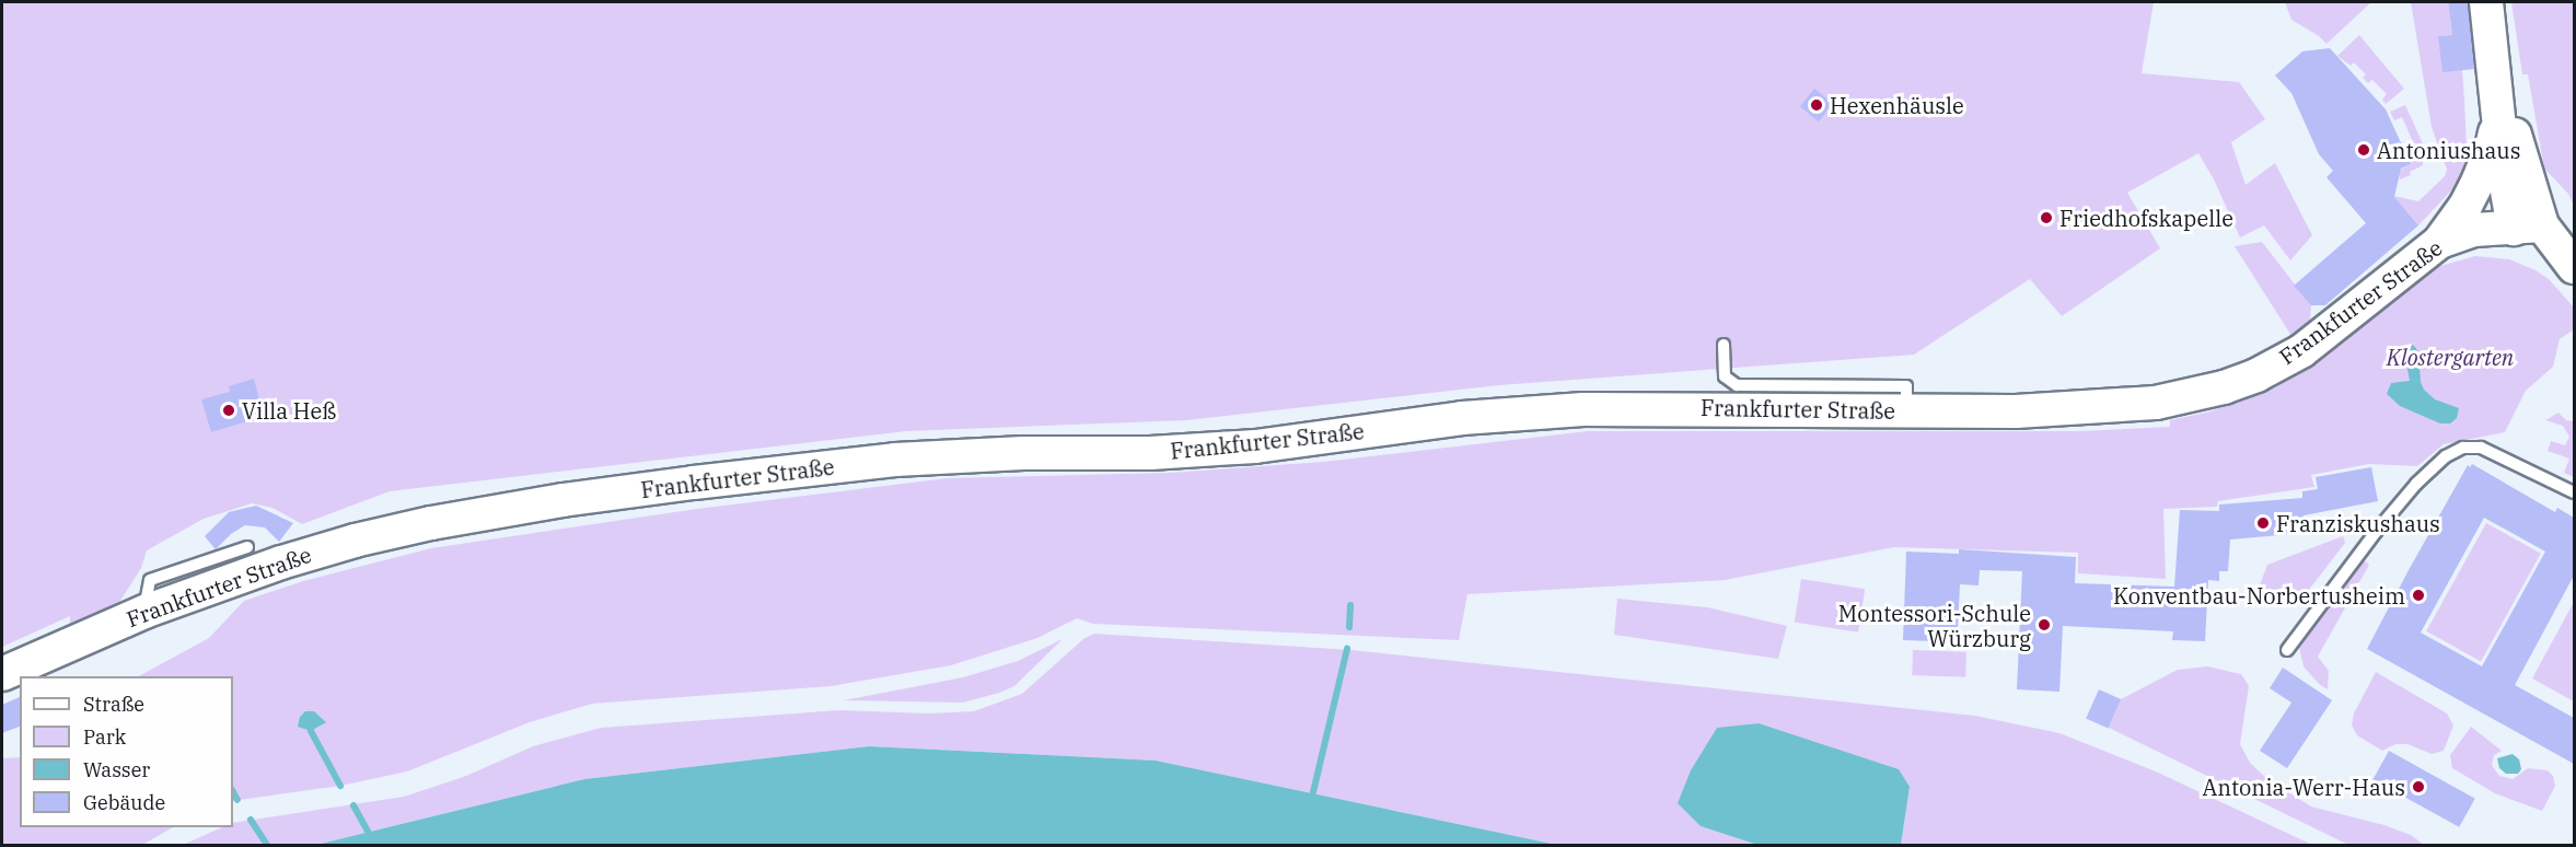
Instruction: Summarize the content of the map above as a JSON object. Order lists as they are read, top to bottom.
{
  "streets": {
    "main road": ["Frankfurter Straße"]
  },
  "parks": ["Klostergarten"],
  "places": [
    "Hexenhäusle",
    "Antoniushaus",
    "Friedhofskapelle",
    "Villa Heß",
    "Franziskushaus",
    "Konventbau-Norbertusheim",
    "Montessori-Schule Würzburg",
    "Antonia-Werr-Haus"
  ],
  "legend": [
    "Straße",
    "Park",
    "Wasser",
    "Gebäude"
  ]
}
